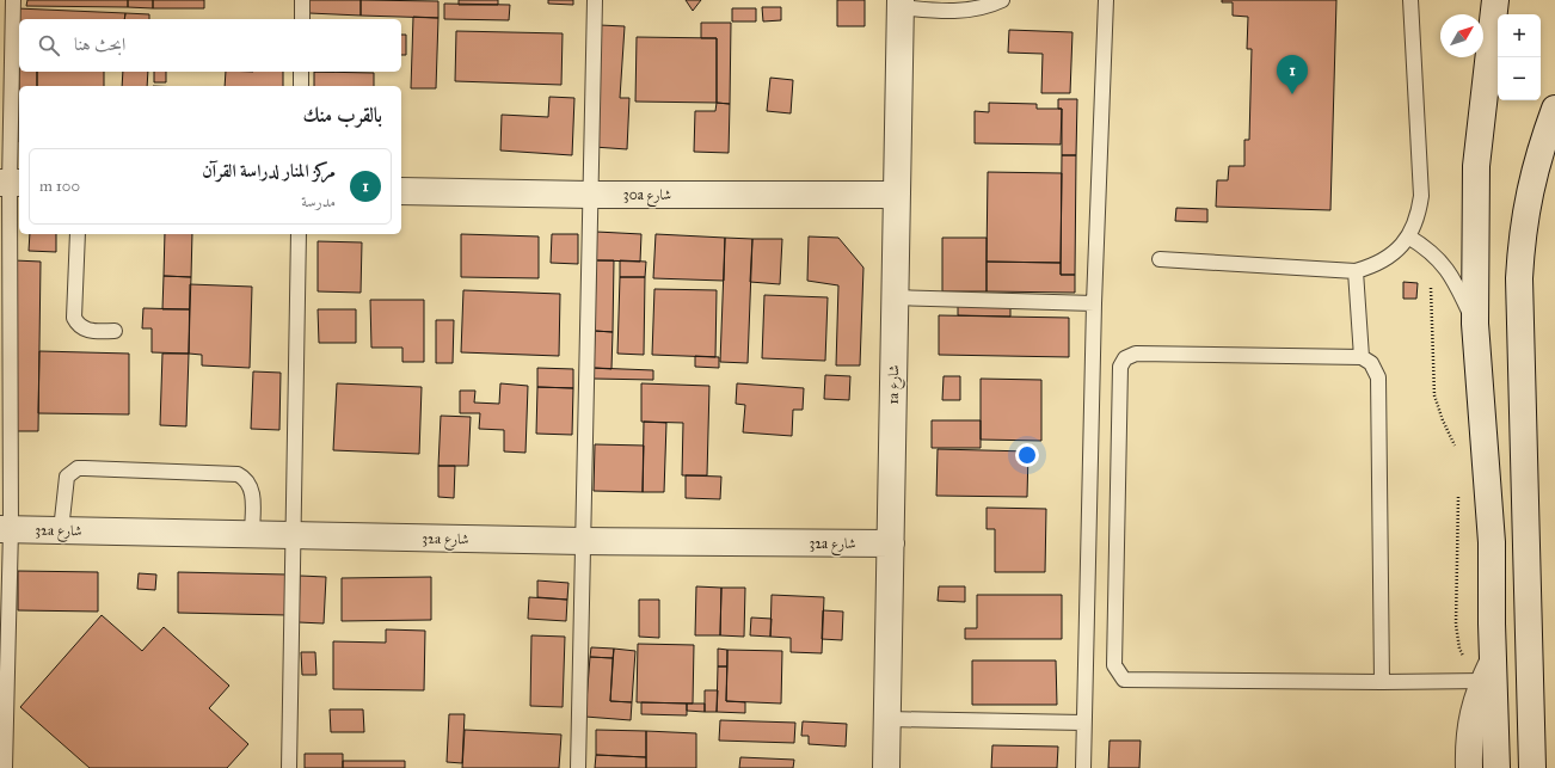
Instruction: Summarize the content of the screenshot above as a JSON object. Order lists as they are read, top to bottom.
{
  "streets": {
    "street": ["30a شارع", "1a شارع", "32a شارع"]
  },
  "crossings": [
    ["30a شارع", "1a شارع"],
    ["1a شارع", "32a شارع"]
  ],
  "north": "top right",
  "page": {
    "map_buttons": ["+", "−"],
    "search": "ابحث هنا",
    "pins": "1",
    "heading": "بالقرب منك",
    "list": [
      {
        "mark": "1",
        "name": "مركز المنار لدراسة القرآن",
        "note": "مدرسة",
        "value": "100 m"
      }
    ]
  }
}
